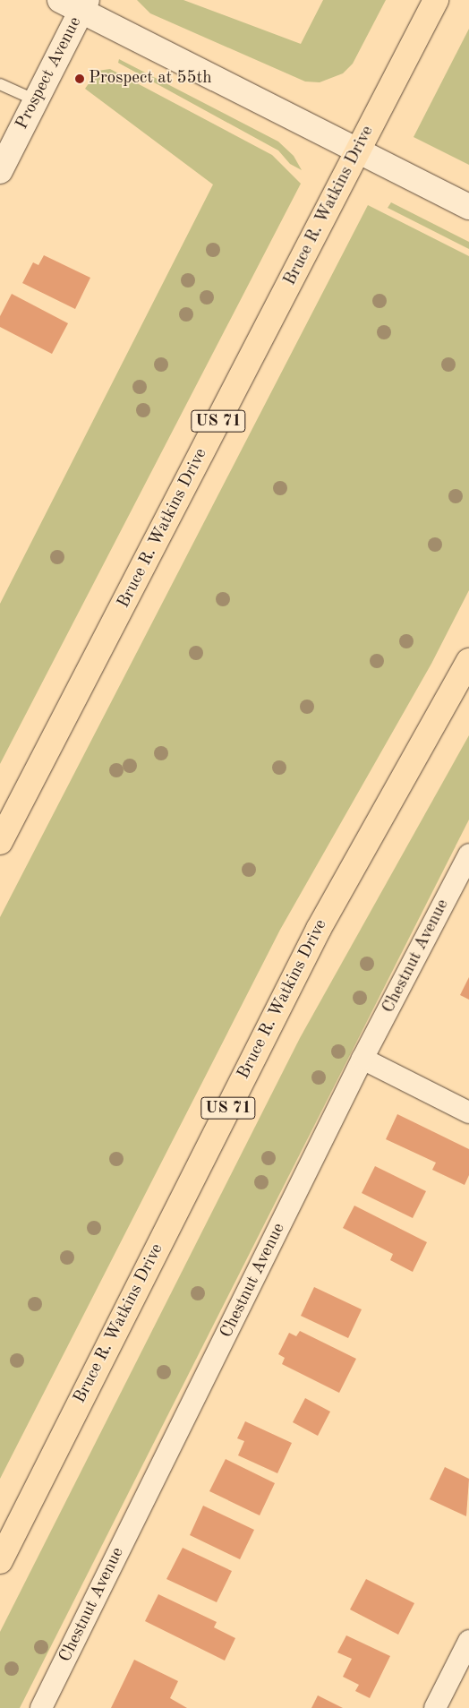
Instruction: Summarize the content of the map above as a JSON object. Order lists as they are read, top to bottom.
{
  "streets": {
    "highway": ["Bruce R. Watkins Drive", "US 71"],
    "main road": ["Prospect Avenue"],
    "street": ["Chestnut Avenue"]
  },
  "places": ["Prospect at 55th"]
}
